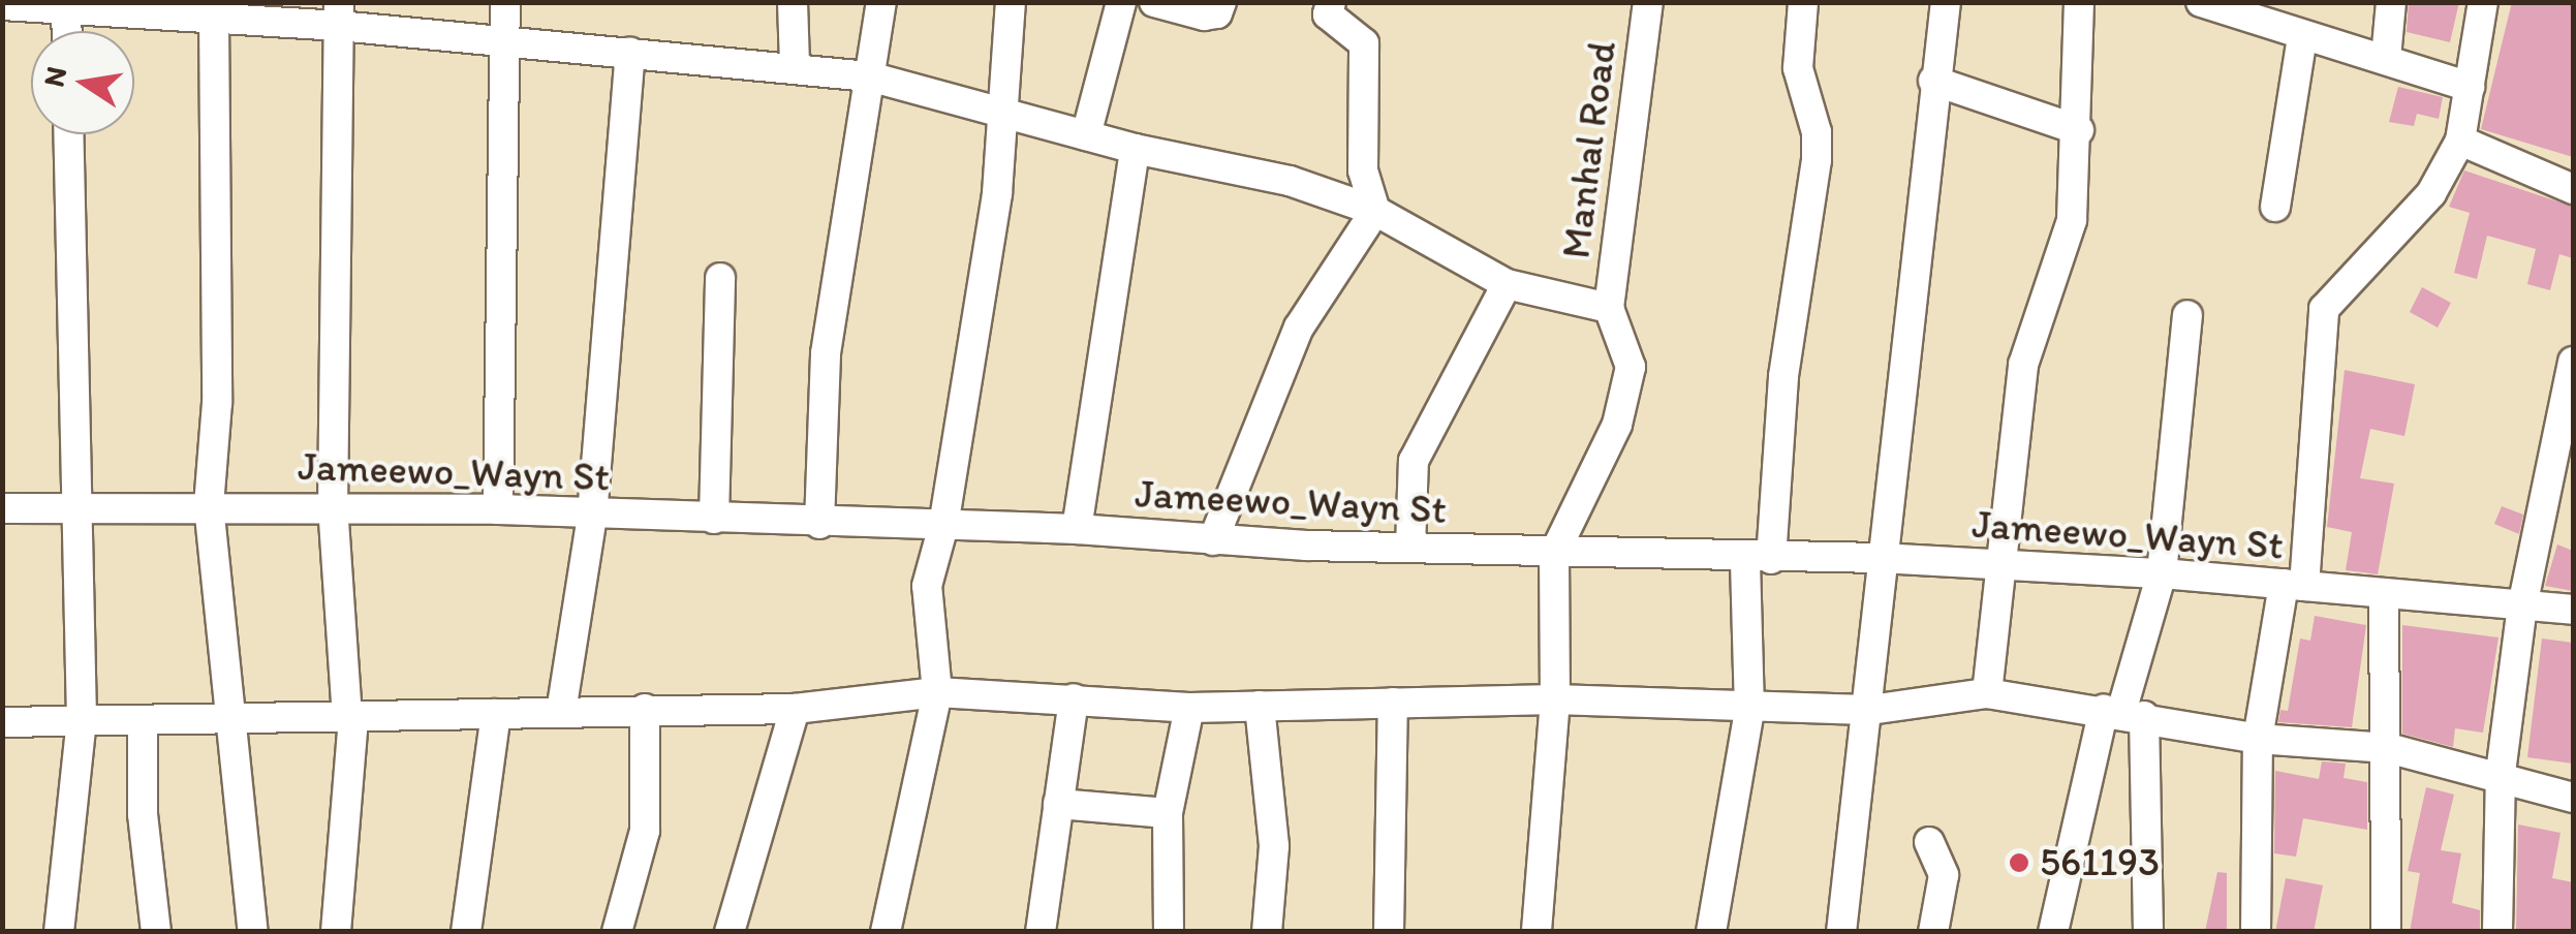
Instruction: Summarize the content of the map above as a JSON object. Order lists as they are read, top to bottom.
{
  "streets": {
    "street": ["Manhal Road", "Jameewo_Wayn St"]
  },
  "places": ["561193"],
  "north": "left"
}
